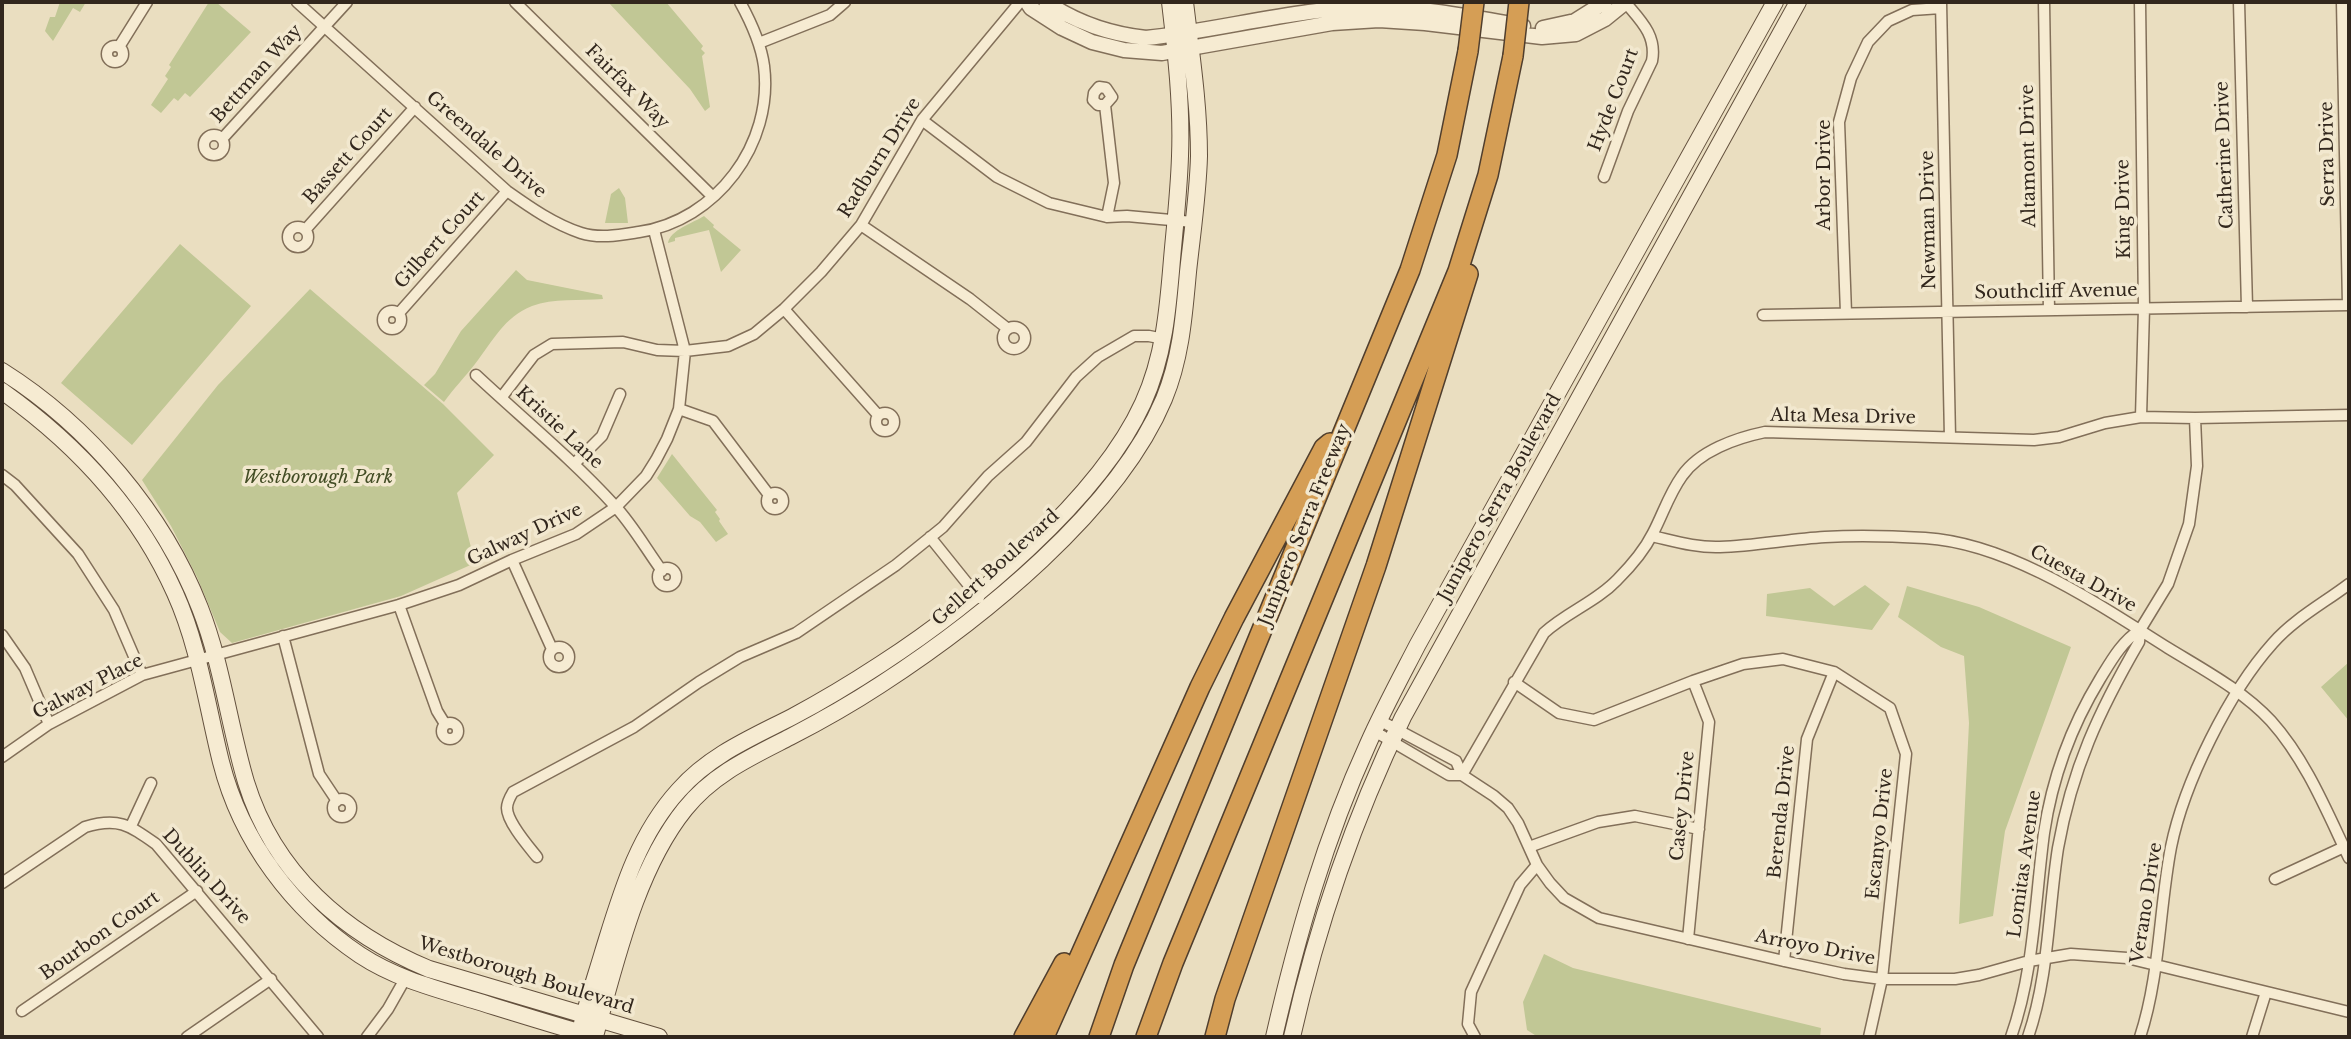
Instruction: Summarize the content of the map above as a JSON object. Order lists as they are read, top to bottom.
{
  "streets": {
    "highway": ["Junipero Serra Freeway"],
    "main road": ["Junipero Serra Boulevard", "Gellert Boulevard", "Westborough Boulevard"],
    "street": [
      "Bettman Way",
      "Fairfax Way",
      "Hyde Court",
      "Greendale Drive",
      "Serra Drive",
      "Catherine Drive",
      "Bassett Court",
      "Altamont Drive",
      "Radburn Drive",
      "Arbor Drive",
      "King Drive",
      "Newman Drive",
      "Gilbert Court",
      "Southcliff Avenue",
      "Alta Mesa Drive",
      "Kristie Lane",
      "Galway Drive",
      "Cuesta Drive",
      "Galway Place",
      "Casey Drive",
      "Berenda Drive",
      "Escanyo Drive",
      "Lomitas Avenue",
      "Dublin Drive",
      "Verano Drive",
      "Bourbon Court",
      "Arroyo Drive"
    ]
  },
  "crossings": [
    ["Bettman Way", "Greendale Drive"],
    ["Fairfax Way", "Greendale Drive"],
    ["Greendale Drive", "Bassett Court"],
    ["Greendale Drive", "Gilbert Court"],
    ["Greendale Drive", "Galway Drive"],
    ["Serra Drive", "Southcliff Avenue"],
    ["Catherine Drive", "Southcliff Avenue"],
    ["Altamont Drive", "Southcliff Avenue"],
    ["Radburn Drive", "Kristie Lane"],
    ["Radburn Drive", "Galway Drive"],
    ["Arbor Drive", "Newman Drive"],
    ["Arbor Drive", "Southcliff Avenue"],
    ["King Drive", "Southcliff Avenue"],
    ["King Drive", "Alta Mesa Drive"],
    ["Newman Drive", "Southcliff Avenue"],
    ["Newman Drive", "Alta Mesa Drive"],
    ["Alta Mesa Drive", "Cuesta Drive"],
    ["Alta Mesa Drive", "Escanyo Drive"],
    ["Alta Mesa Drive", "Lomitas Avenue"],
    ["Alta Mesa Drive", "Arroyo Drive"],
    ["Kristie Lane", "Galway Drive"],
    ["Junipero Serra Boulevard", "Arroyo Drive"],
    ["Galway Drive", "Galway Place"],
    ["Galway Drive", "Westborough Boulevard"],
    ["Gellert Boulevard", "Westborough Boulevard"],
    ["Cuesta Drive", "Lomitas Avenue"],
    ["Cuesta Drive", "Verano Drive"],
    ["Casey Drive", "Escanyo Drive"],
    ["Casey Drive", "Arroyo Drive"],
    ["Berenda Drive", "Escanyo Drive"],
    ["Berenda Drive", "Arroyo Drive"],
    ["Escanyo Drive", "Arroyo Drive"],
    ["Lomitas Avenue", "Arroyo Drive"],
    ["Dublin Drive", "Bourbon Court"],
    ["Verano Drive", "Arroyo Drive"]
  ],
  "parks": ["Westborough Park"]
}
